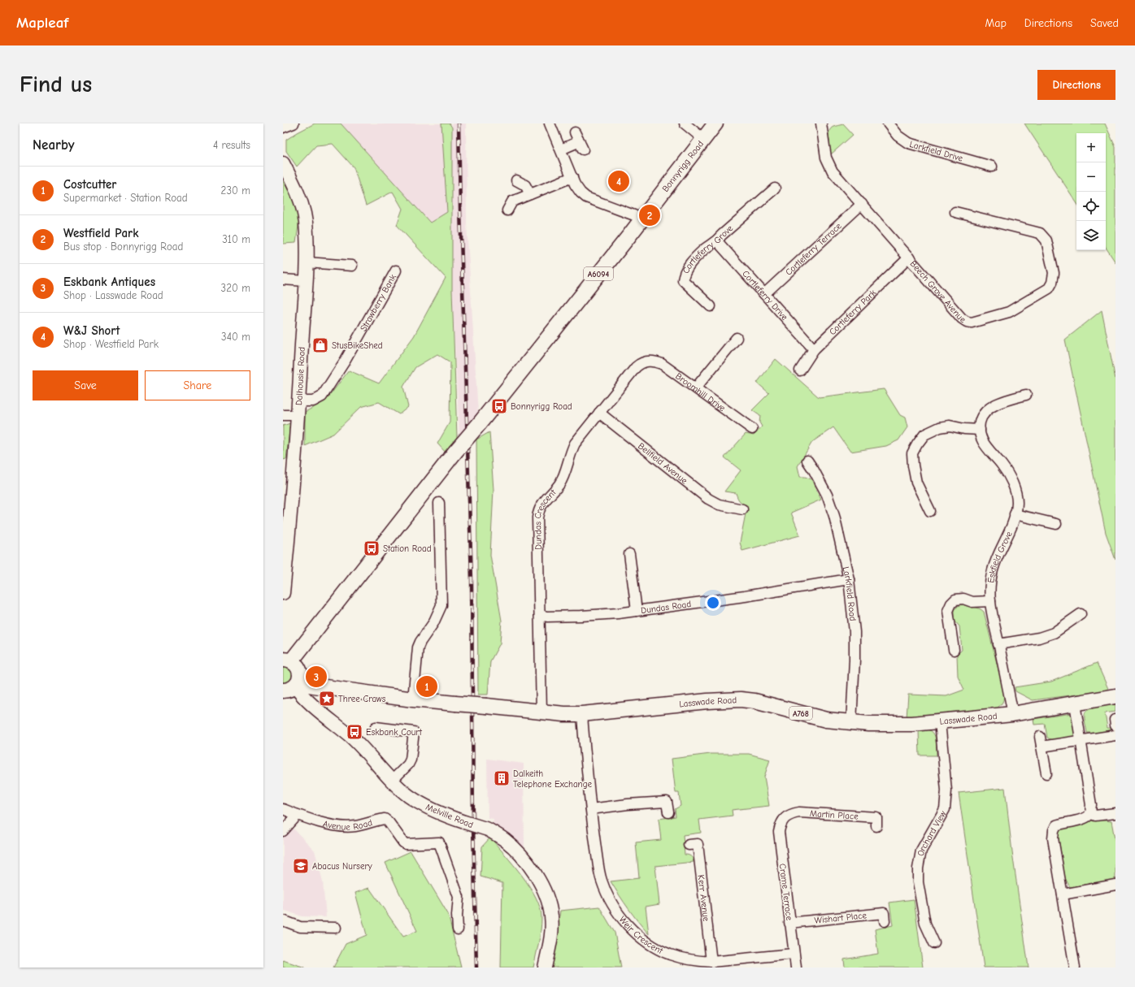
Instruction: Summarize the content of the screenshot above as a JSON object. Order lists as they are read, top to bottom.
{
  "streets": {
    "main road": [
      "Bonnyrigg Road",
      "A6094",
      "Dalhousie Road",
      "Lasswade Road",
      "A768",
      "Melville Road"
    ],
    "street": [
      "Larkfield Drive",
      "Cortleferry Terrace",
      "Cortleferry Grove",
      "Beech Grove Avenue",
      "Cortleferry Drive",
      "Strawberry Bank",
      "Cortleferry Park",
      "Broomhill Drive",
      "Bellfield Avenue",
      "Dundas Crescent",
      "Eskfield Grove",
      "Larkfield Road",
      "Dundas Road",
      "Martin Place",
      "Avenue Road",
      "Orchard View",
      "Crame Terrace",
      "Kerr Avenue",
      "Wishart Place",
      "Weir Crescent"
    ]
  },
  "crossings": [
    ["Bonnyrigg Road", "A6094"],
    ["Cortleferry Terrace", "Beech Grove Avenue"],
    ["Cortleferry Terrace", "Cortleferry Drive"],
    ["Cortleferry Grove", "Cortleferry Drive"],
    ["A6094", "Lasswade Road"],
    ["A6094", "Melville Road"],
    ["Beech Grove Avenue", "Cortleferry Park"],
    ["Cortleferry Drive", "Cortleferry Park"],
    ["Strawberry Bank", "Dalhousie Road"],
    ["Broomhill Drive", "Dundas Crescent"],
    ["Bellfield Avenue", "Dundas Crescent"],
    ["Dundas Crescent", "Dundas Road"],
    ["Dundas Crescent", "Lasswade Road"],
    ["Eskfield Grove", "Lasswade Road"],
    ["Larkfield Road", "Dundas Road"],
    ["Larkfield Road", "Lasswade Road"],
    ["Lasswade Road", "Melville Road"],
    ["Lasswade Road", "Orchard View"],
    ["Lasswade Road", "Weir Crescent"],
    ["Martin Place", "Crame Terrace"],
    ["Crame Terrace", "Wishart Place"],
    ["Crame Terrace", "Weir Crescent"],
    ["Kerr Avenue", "Weir Crescent"]
  ],
  "places": {
    "shop": ["StusBikeShed"],
    "bus stop": ["Bonnyrigg Road", "Station Road", "Eskbank Court"],
    "place": ["Three Craws"],
    "building": ["Dalkeith Telephone Exchange"],
    "school or university": ["Abacus Nursery"]
  },
  "page": {
    "header": "Mapleaf",
    "nav": ["Map", "Directions", "Saved"],
    "buttons": [
      "Directions",
      ["Save", "Share"]
    ],
    "title": "Find us",
    "heading": ["Nearby", "4 results"],
    "map_buttons": ["+", "−"],
    "list": [
      {
        "mark": "1",
        "name": "Costcutter",
        "note": "Supermarket · Station Road",
        "value": "230 m"
      },
      {
        "mark": "2",
        "name": "Westfield Park",
        "note": "Bus stop · Bonnyrigg Road",
        "value": "310 m"
      },
      {
        "mark": "3",
        "name": "Eskbank Antiques",
        "note": "Shop · Lasswade Road",
        "value": "320 m"
      },
      {
        "mark": "4",
        "name": "W&J Short",
        "note": "Shop · Westfield Park",
        "value": "340 m"
      }
    ],
    "pins": [
      "4",
      "2",
      "3",
      "1"
    ]
  }
}
